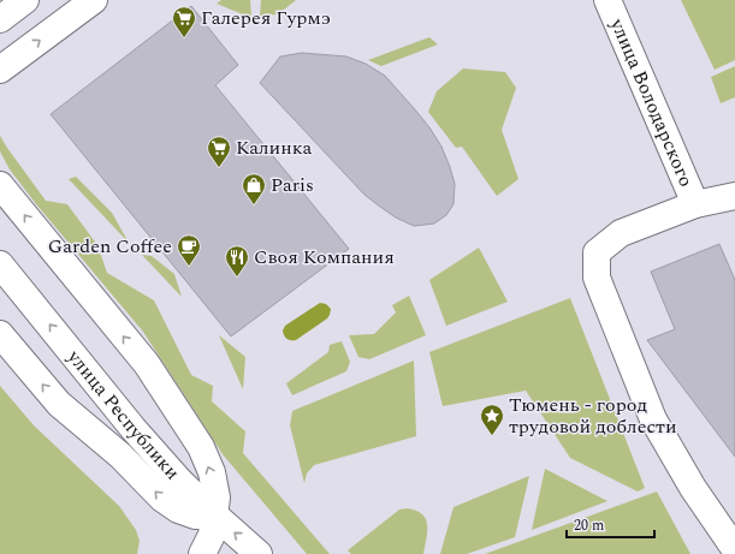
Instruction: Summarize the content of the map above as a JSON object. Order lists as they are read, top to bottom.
{
  "streets": {
    "main road": ["улица Володарского", "улица Республики"]
  },
  "places": {
    "supermarket": ["Галерея Гурмэ", "Калинка"],
    "shop": ["Paris"],
    "cafe": ["Garden Coffee"],
    "restaurant": ["Своя Компания"],
    "place": ["Тюмень - город трудовой доблести"]
  },
  "scale_bar": "20 m"
}
